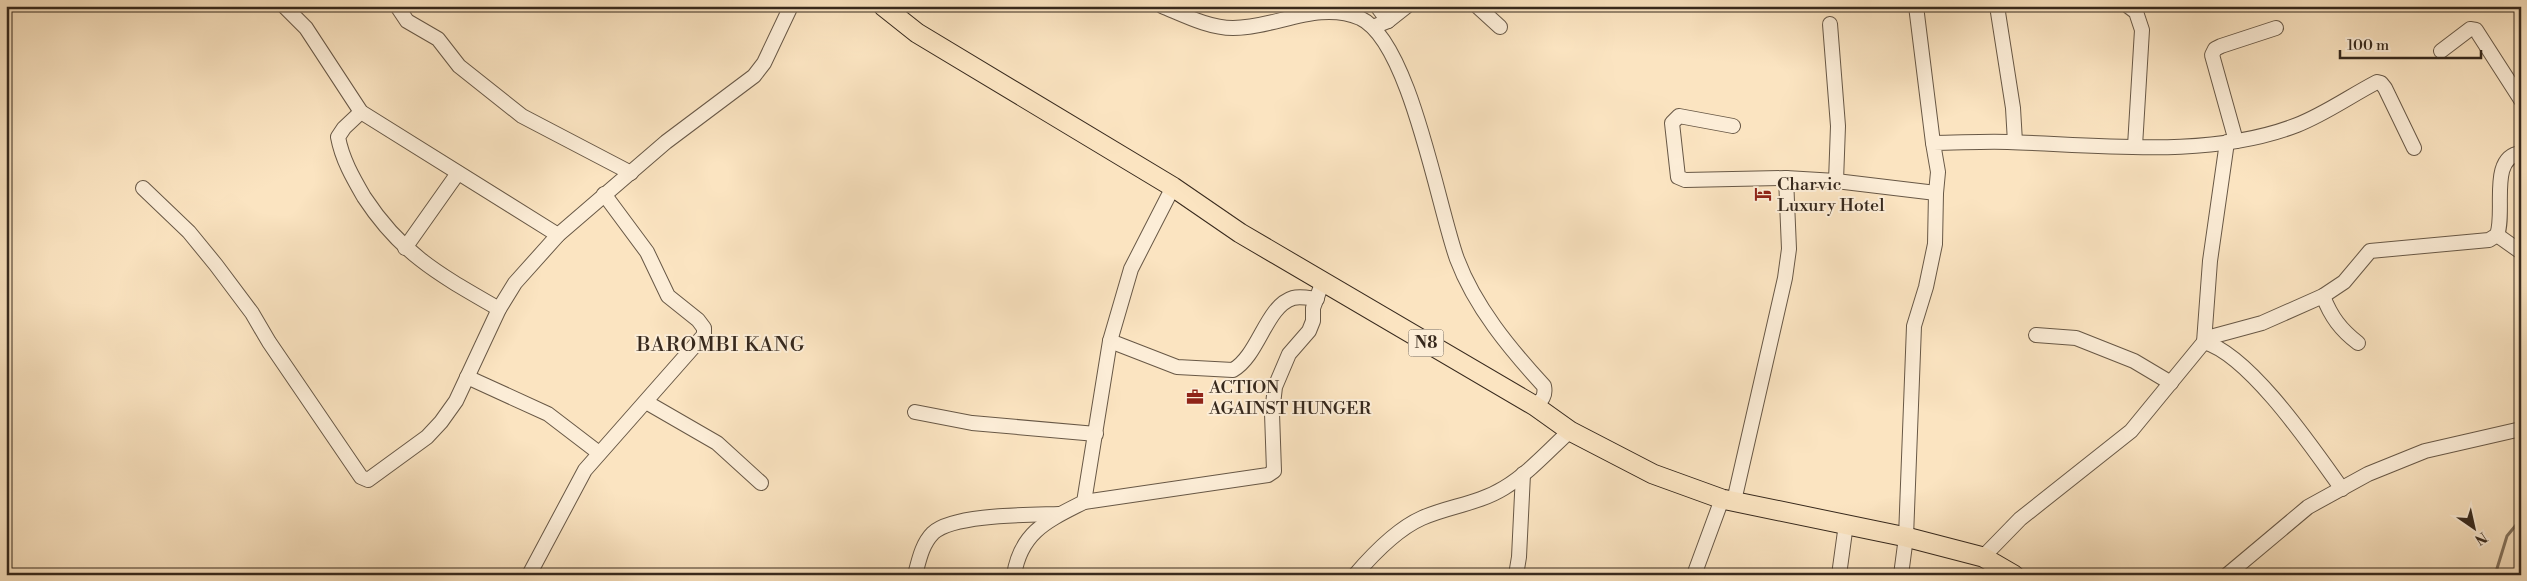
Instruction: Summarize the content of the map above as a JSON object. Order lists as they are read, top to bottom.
{
  "streets": {
    "highway": ["N8"]
  },
  "districts": ["BAROMBI KANG"],
  "places": {
    "hotel": ["Charvic Luxury Hotel"],
    "office": ["ACTION AGAINST HUNGER"]
  },
  "scale_bar": "100 m",
  "north": "bottom right"
}
